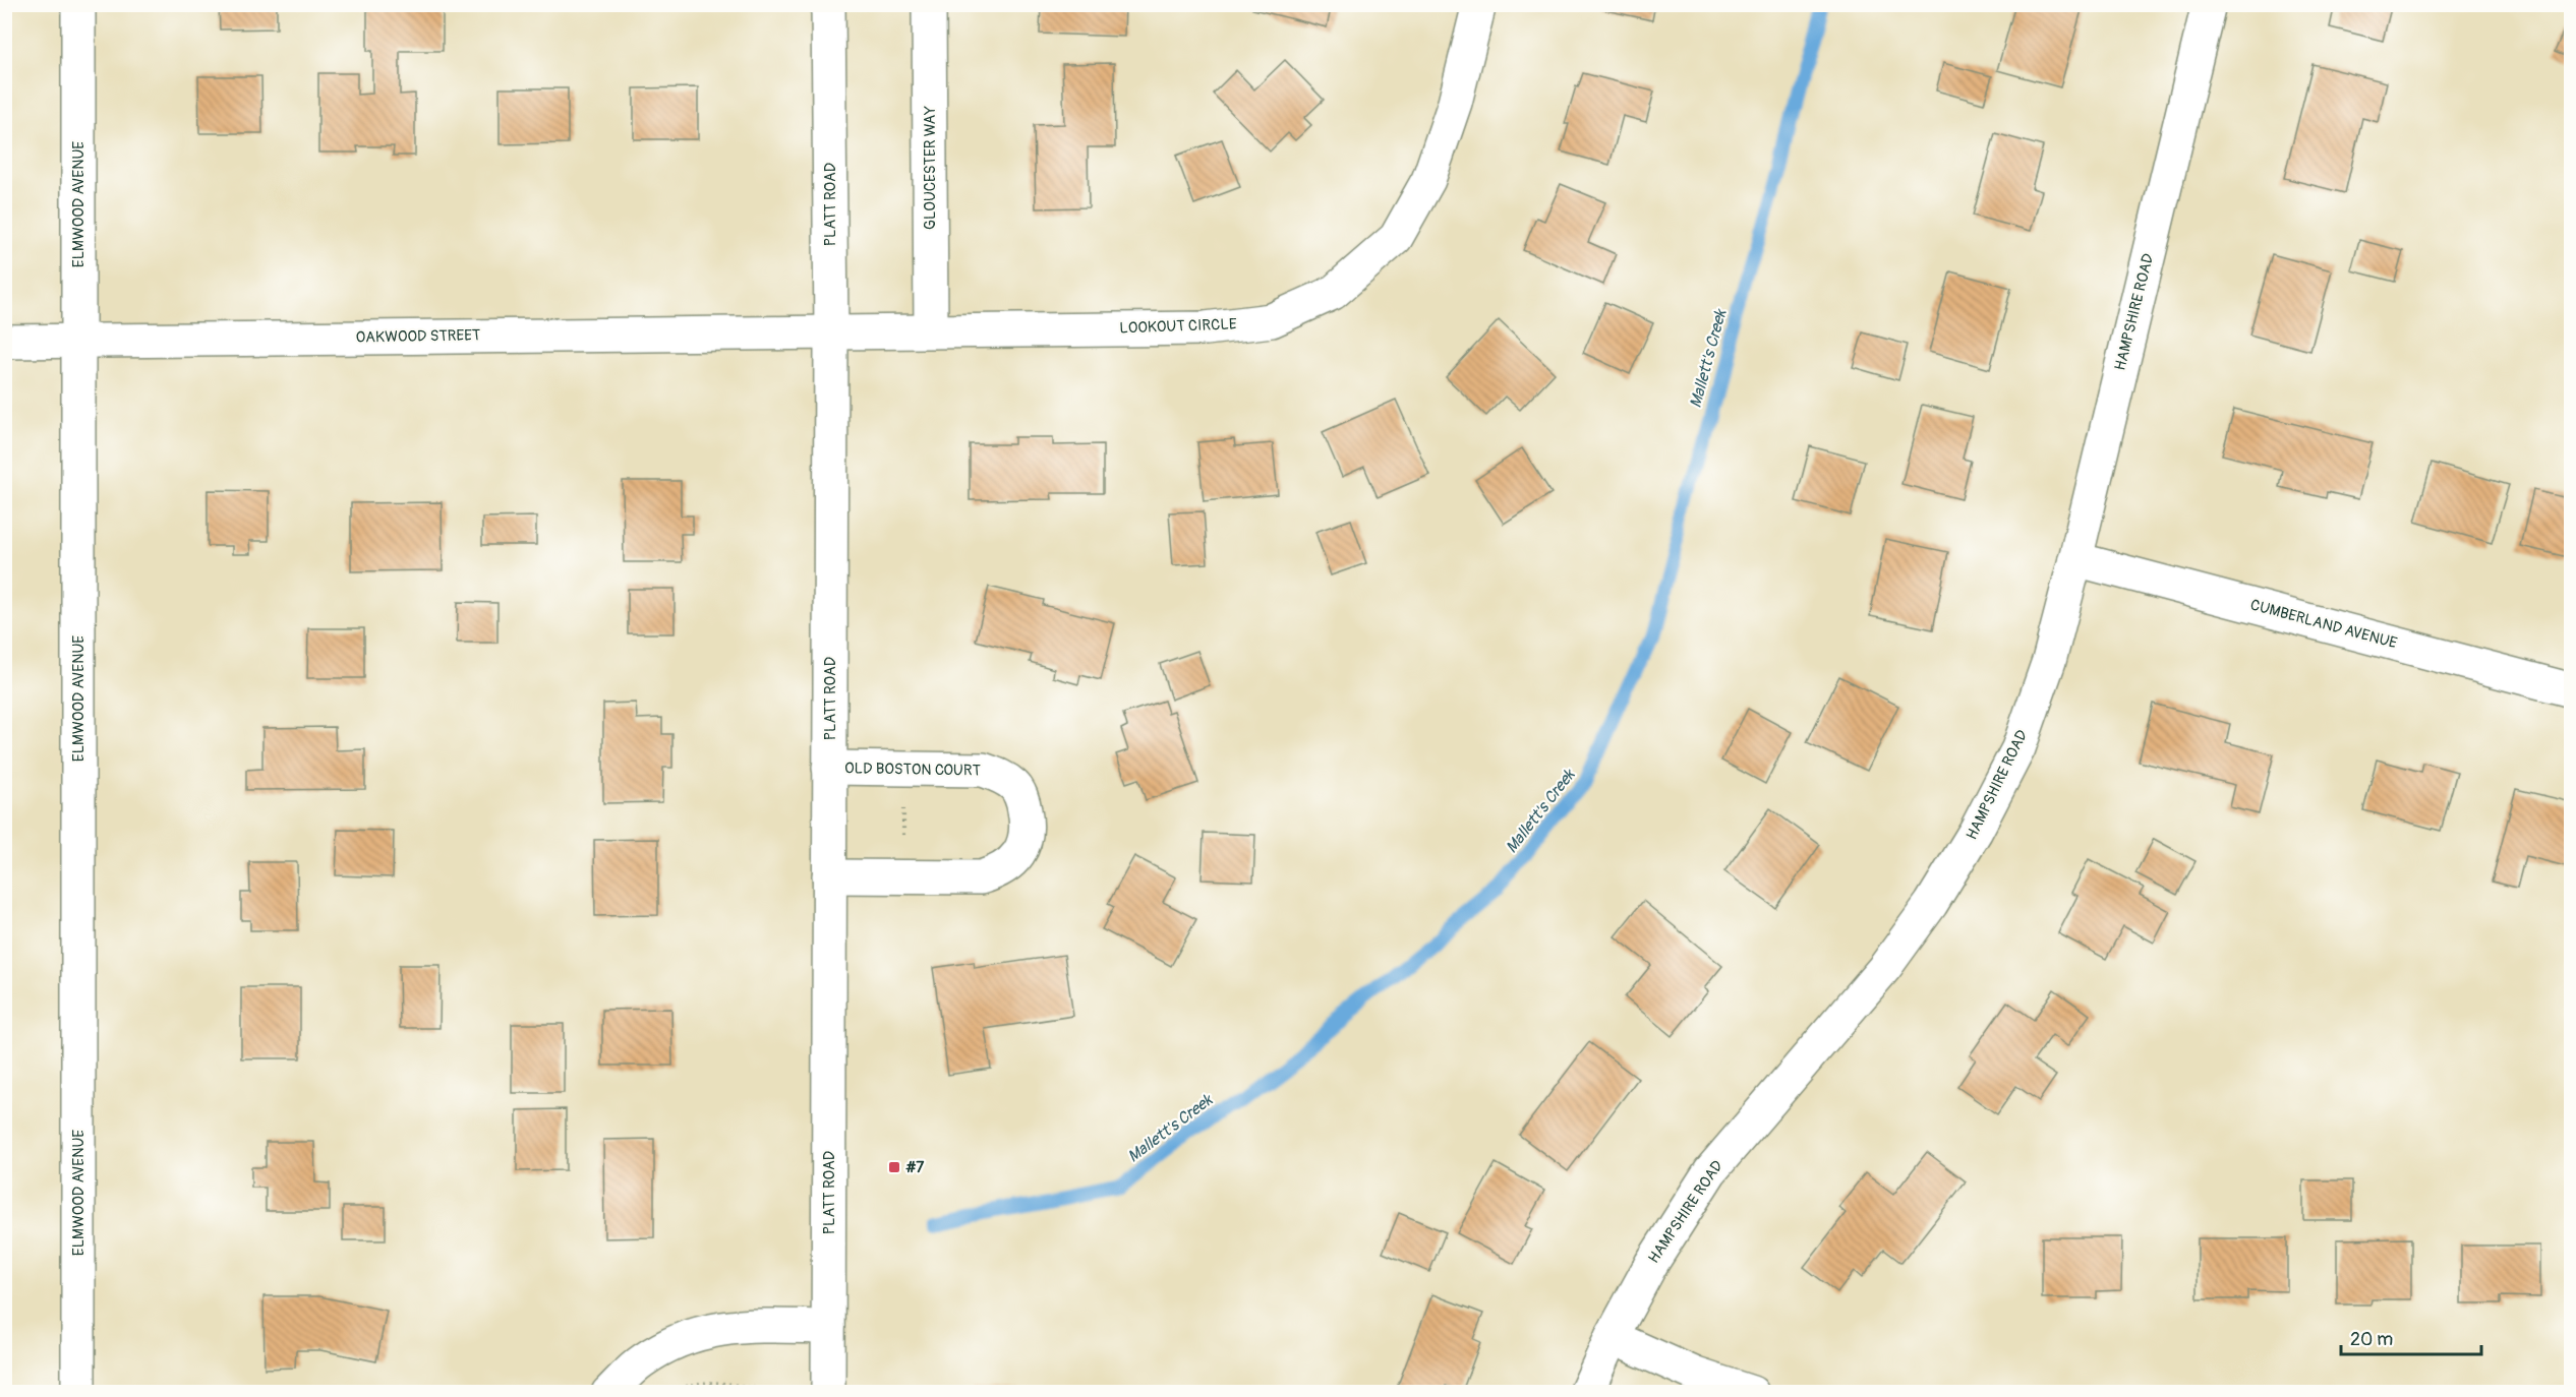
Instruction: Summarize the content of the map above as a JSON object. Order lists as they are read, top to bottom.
{
  "streets": {
    "street": [
      "GLOUCESTER WAY",
      "ELMWOOD AVENUE",
      "PLATT ROAD",
      "HAMPSHIRE ROAD",
      "LOOKOUT CIRCLE",
      "OAKWOOD STREET",
      "CUMBERLAND AVENUE",
      "OLD BOSTON COURT"
    ]
  },
  "crossings": [
    ["GLOUCESTER WAY", "LOOKOUT CIRCLE"],
    ["ELMWOOD AVENUE", "OAKWOOD STREET"],
    ["PLATT ROAD", "LOOKOUT CIRCLE"],
    ["PLATT ROAD", "OAKWOOD STREET"],
    ["PLATT ROAD", "OLD BOSTON COURT"],
    ["HAMPSHIRE ROAD", "CUMBERLAND AVENUE"],
    ["LOOKOUT CIRCLE", "OAKWOOD STREET"]
  ],
  "water": ["Mallett's Creek"],
  "places": {
    "transit": ["#7"]
  },
  "scale_bar": "20 m"
}
